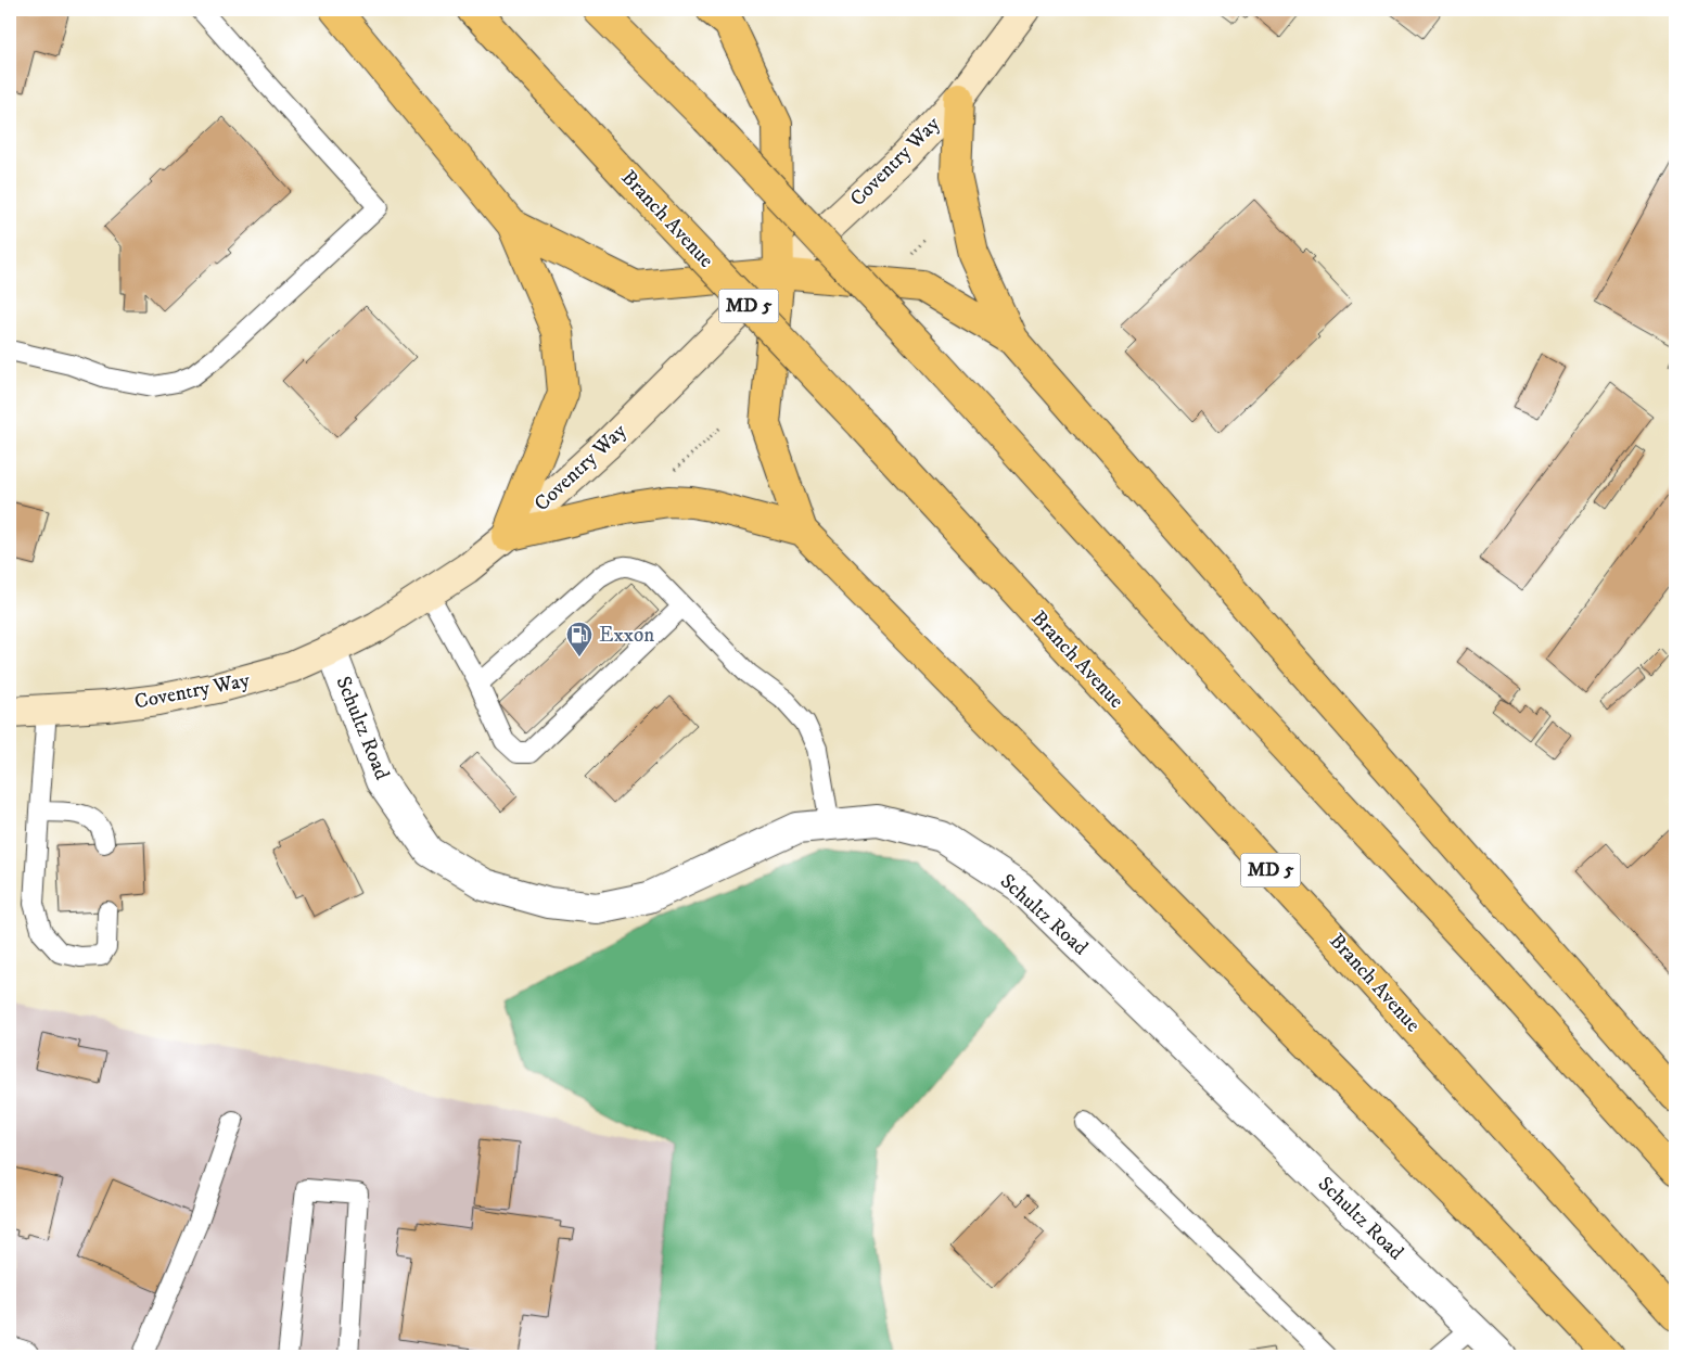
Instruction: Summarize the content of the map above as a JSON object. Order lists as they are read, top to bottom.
{
  "streets": {
    "highway": ["Branch Avenue", "MD 5"],
    "main road": ["Coventry Way"],
    "street": ["Schultz Road"]
  },
  "crossings": [
    ["Coventry Way", "Schultz Road"]
  ],
  "places": {
    "fuel station": ["Exxon"]
  }
}
